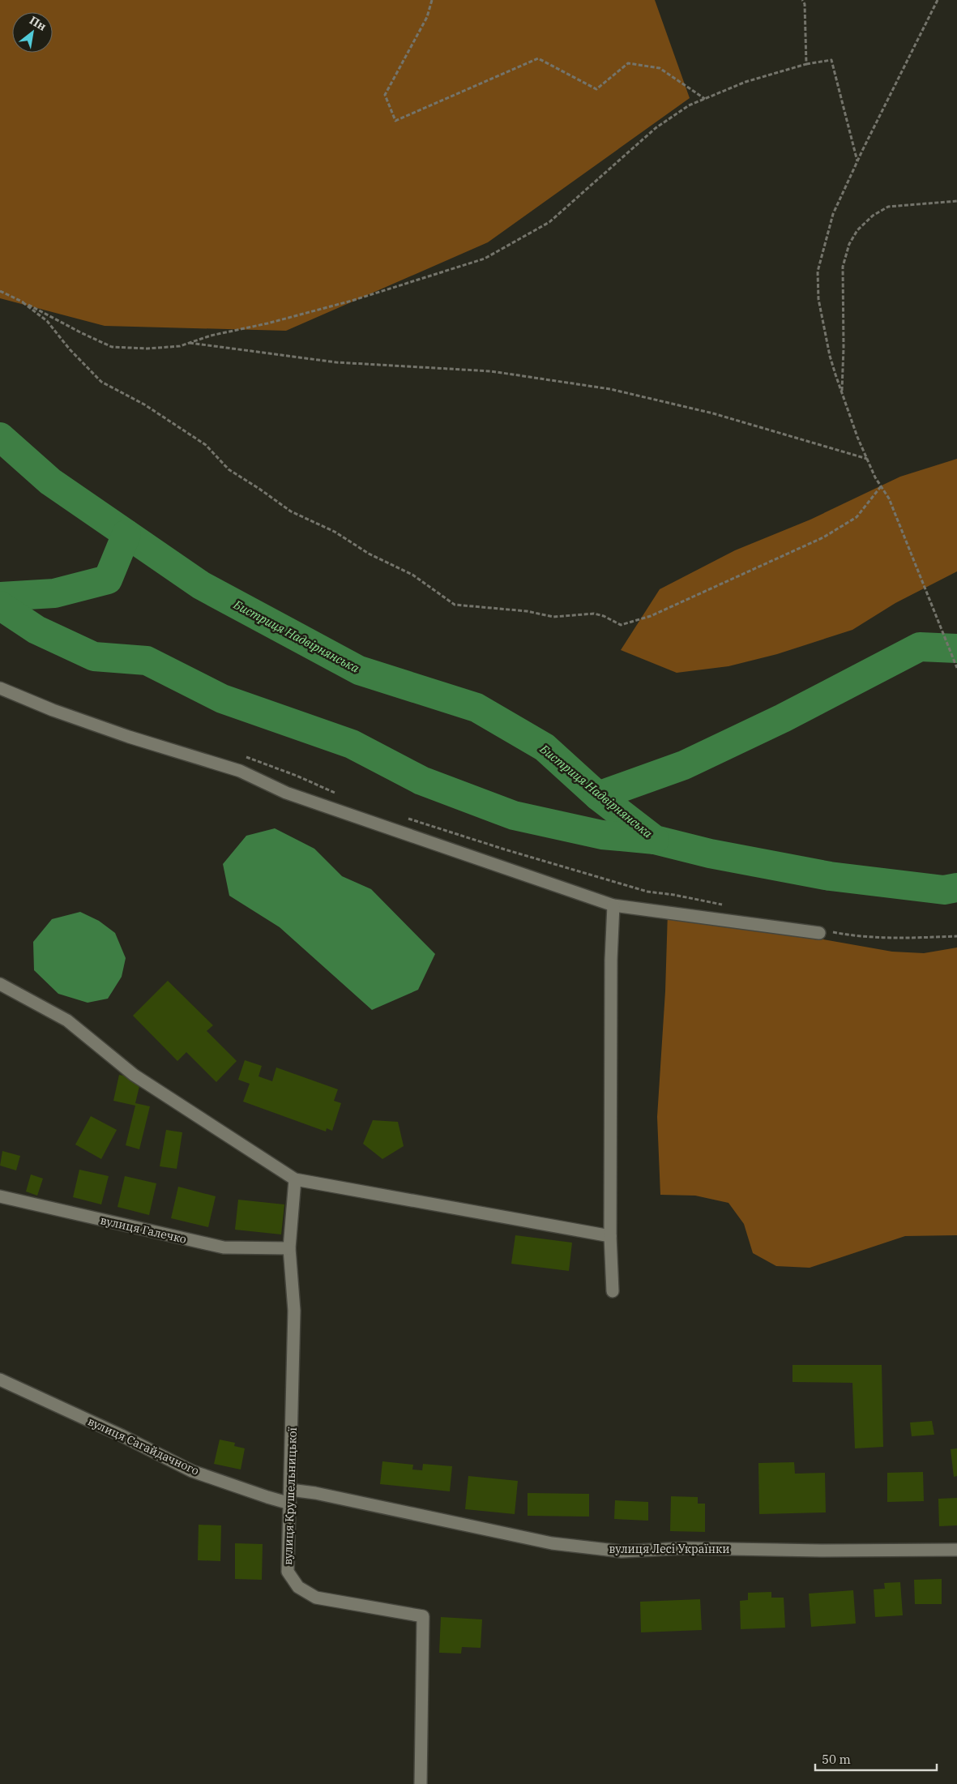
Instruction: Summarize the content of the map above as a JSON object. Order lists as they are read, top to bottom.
{
  "streets": {
    "street": [
      "вулиця Галечко",
      "вулиця Сагайдачного",
      "вулиця Крушельницької",
      "вулиця Лесі Українки"
    ]
  },
  "crossings": [
    ["вулиця Галечко", "вулиця Крушельницької"],
    ["вулиця Сагайдачного", "вулиця Крушельницької"],
    ["вулиця Крушельницької", "вулиця Лесі Українки"]
  ],
  "water": ["Бистриця Надвірнянська"],
  "scale_bar": "50 m",
  "north": "top right"
}
